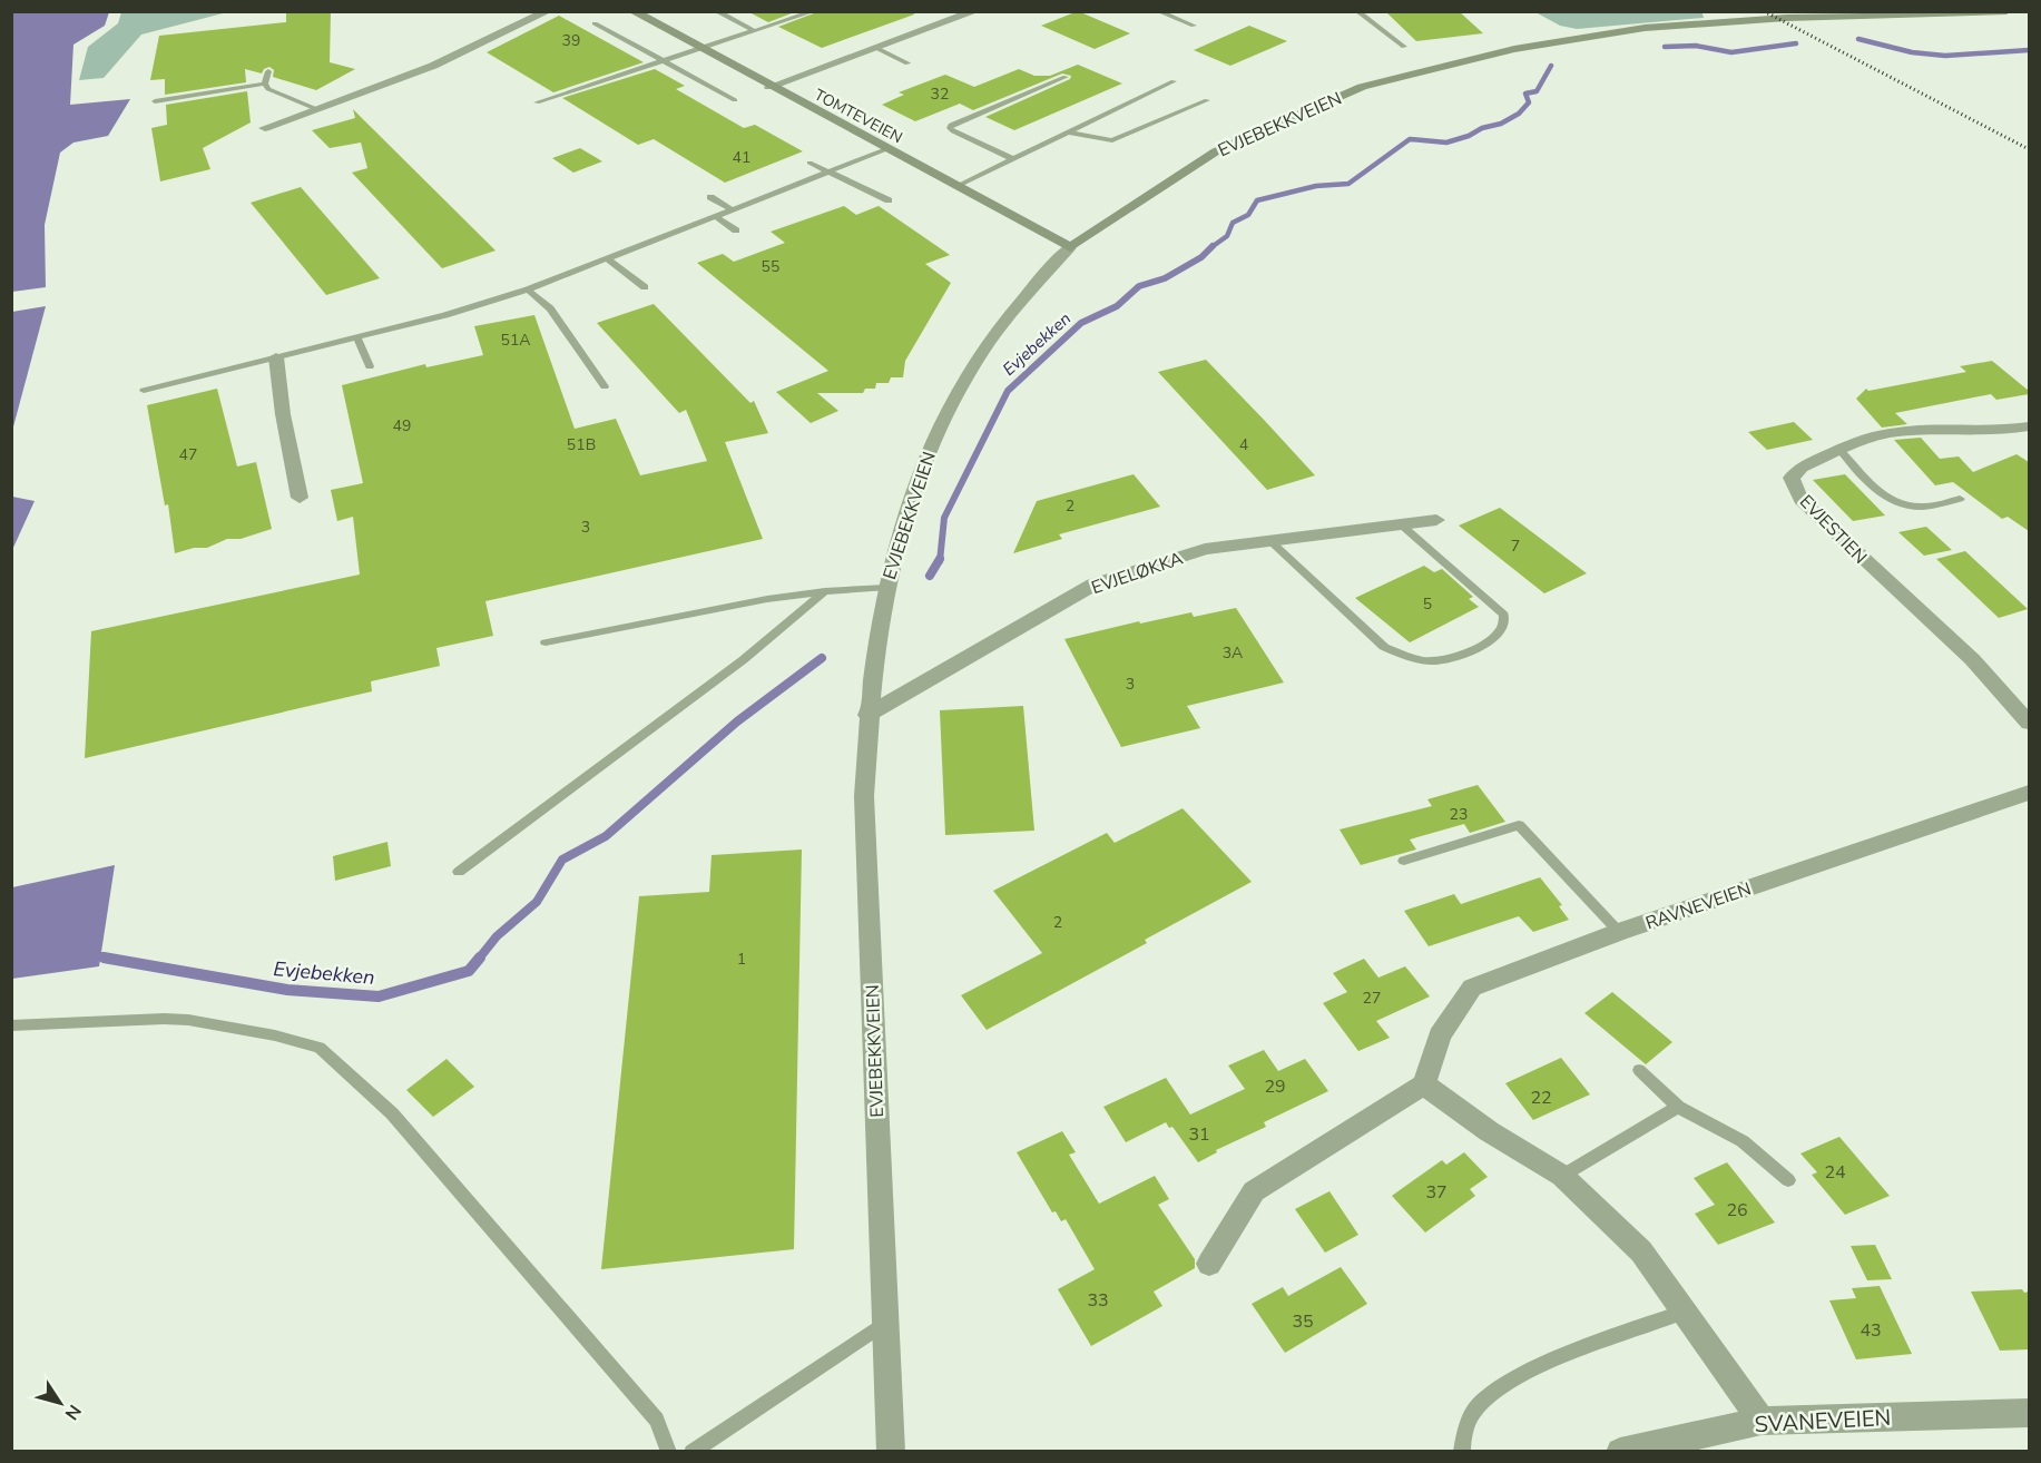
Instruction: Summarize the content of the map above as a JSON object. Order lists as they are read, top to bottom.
{
  "streets": {
    "street": [
      "TOMTEVEIEN",
      "EVJEBEKKVEIEN",
      "EVJESTIEN",
      "EVJELØKKA",
      "RAVNEVEIEN",
      "SVANEVEIEN"
    ]
  },
  "crossings": [
    ["TOMTEVEIEN", "EVJEBEKKVEIEN"],
    ["EVJEBEKKVEIEN", "EVJELØKKA"]
  ],
  "water": ["Evjebekken"],
  "house_numbers": [
    "39",
    "32",
    "41",
    "55",
    "51A",
    "49",
    "51B",
    "4",
    "47",
    "2",
    "3",
    "7",
    "5",
    "3A",
    "3",
    "23",
    "2",
    "1",
    "27",
    "29",
    "22",
    "31",
    "24",
    "37",
    "26",
    "33",
    "35",
    "43"
  ],
  "north": "bottom right"
}
